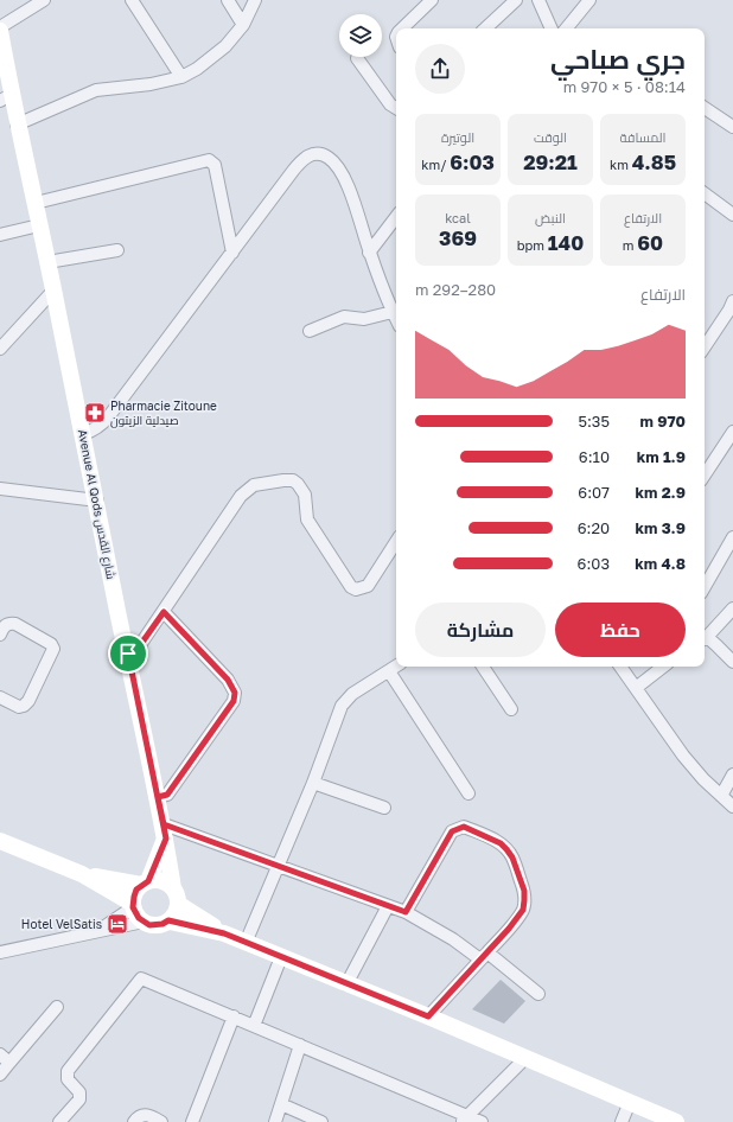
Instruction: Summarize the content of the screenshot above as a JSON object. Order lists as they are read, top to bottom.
{
  "streets": {
    "main road": ["Avenue Al Qods شارع القدس"]
  },
  "places": {
    "pharmacy": ["Pharmacie Zitoune صيدلية الزيتون"],
    "hotel": ["Hotel VelSatis"]
  },
  "page": {
    "heading": ["جري صباحي", "08:14 · 5 × 970 m"],
    "stats": [
      ["المسافة", "4.85 km"],
      ["الوقت", "29:21"],
      ["الوتيرة", "6:03 /km"],
      ["الارتفاع", "60 m"],
      ["النبض", "140 bpm"],
      ["kcal", "369"]
    ],
    "chart": ["الارتفاع", "280–292 m"],
    "list": [
      {
        "name": "970 m",
        "note": "5:35"
      },
      {
        "name": "1.9 km",
        "note": "6:10"
      },
      {
        "name": "2.9 km",
        "note": "6:07"
      },
      {
        "name": "3.9 km",
        "note": "6:20"
      },
      {
        "name": "4.8 km",
        "note": "6:03"
      }
    ],
    "buttons": ["حفظ", "مشاركة"]
  }
}
